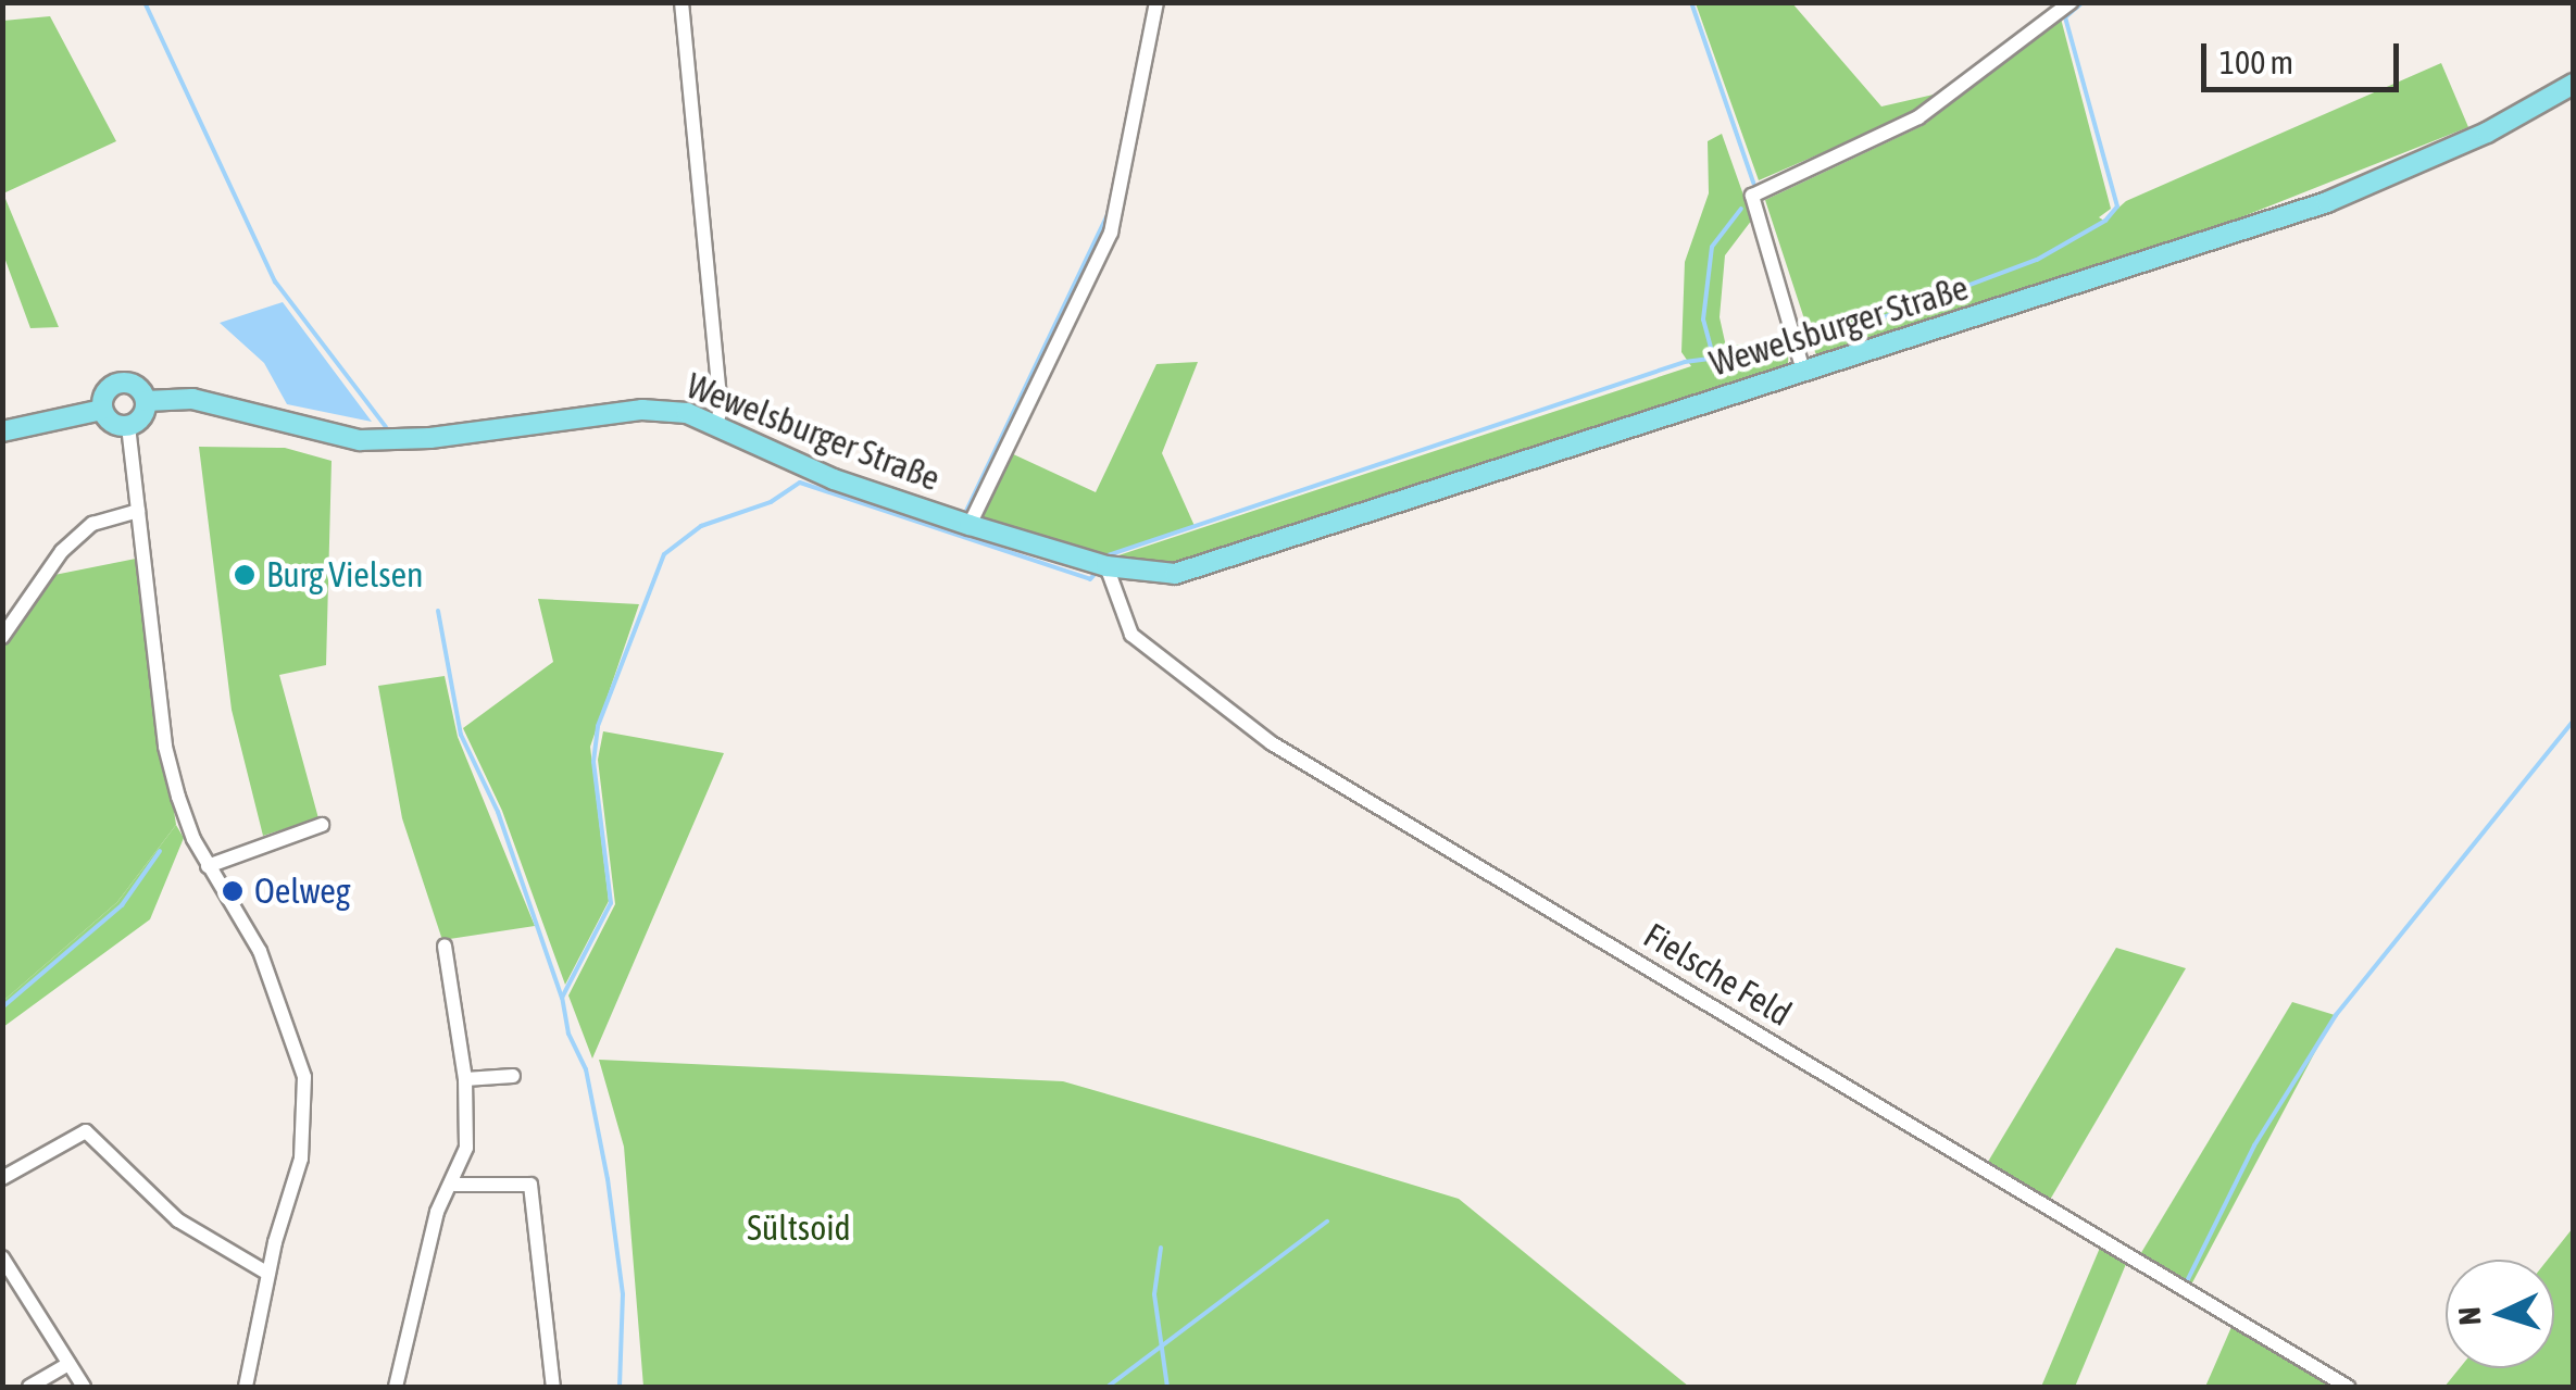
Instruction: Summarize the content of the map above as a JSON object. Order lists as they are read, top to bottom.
{
  "streets": {
    "main road": ["Wewelsburger Straße"],
    "street": ["Fielsche Feld"]
  },
  "crossings": [
    ["Wewelsburger Straße", "Fielsche Feld"]
  ],
  "parks": ["Sültsoid"],
  "places": ["Burg Vielsen", "Oelweg"],
  "scale_bar": "100 m",
  "north": "left"
}
